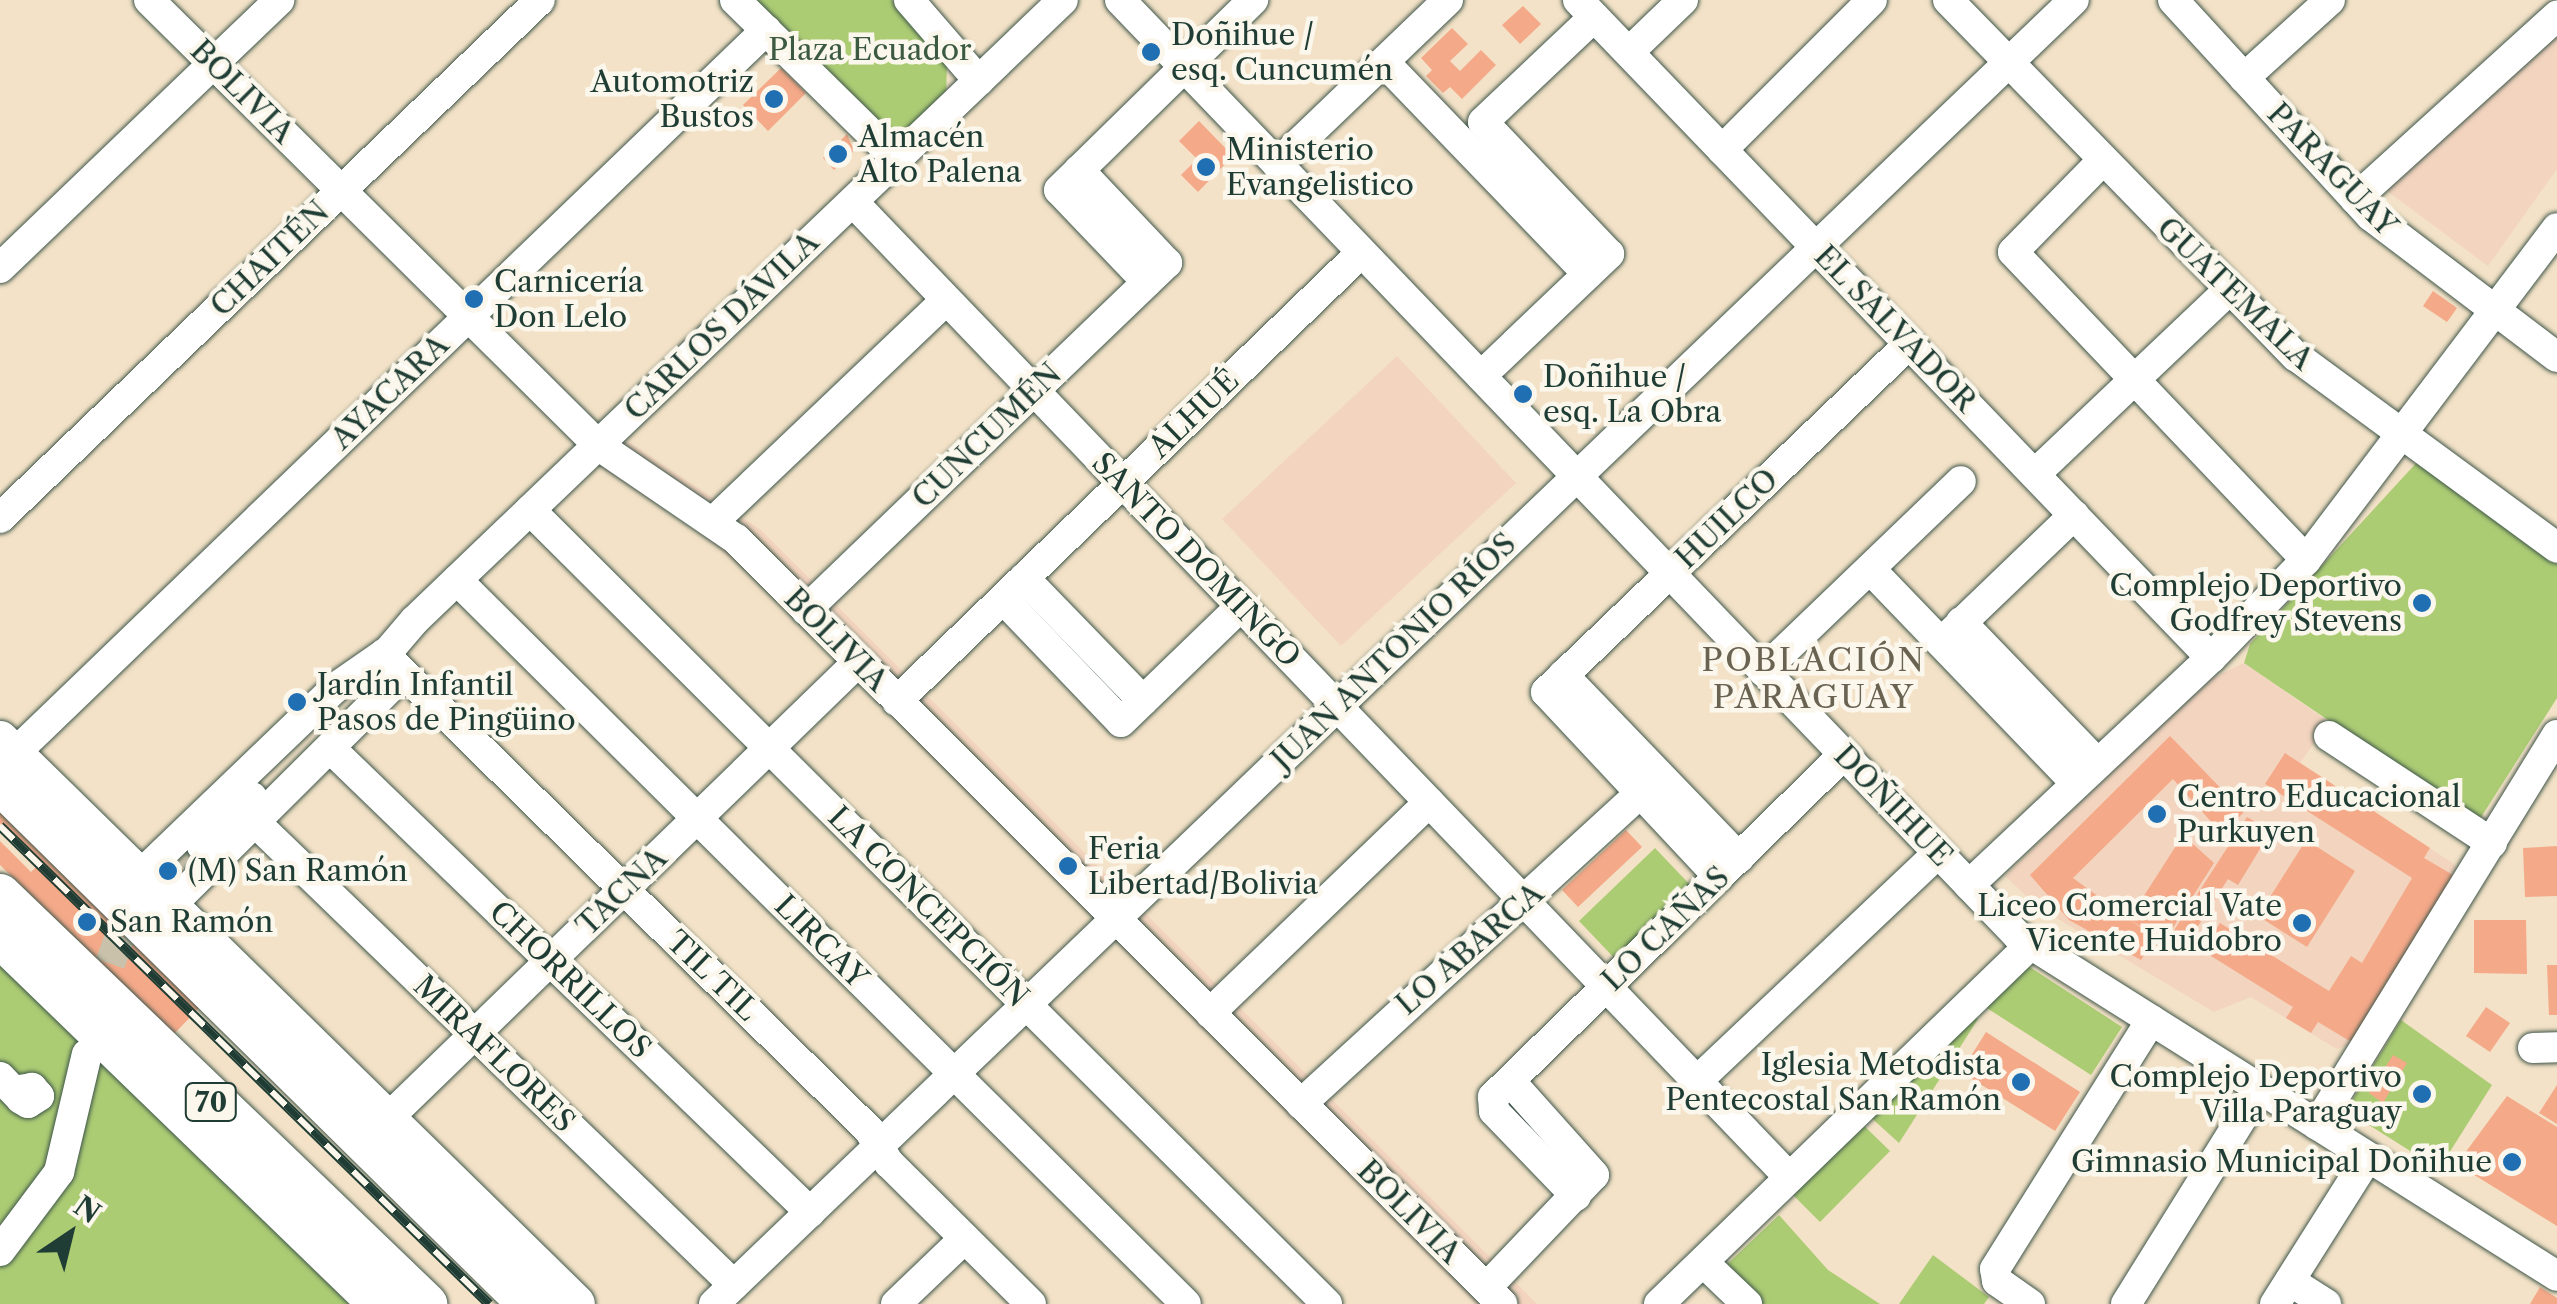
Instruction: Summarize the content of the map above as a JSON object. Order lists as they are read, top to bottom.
{
  "streets": {
    "highway": ["70"],
    "street": [
      "BOLIVIA",
      "PARAGUAY",
      "CHAITÉN",
      "GUATEMALA",
      "CARLOS DÁVILA",
      "EL SALVADOR",
      "AYACARA",
      "ALHUÉ",
      "CUNCUMÉN",
      "HUILCO",
      "SANTO DOMINGO",
      "JUAN ANTONIO RÍOS",
      "DOÑIHUE",
      "TACNA",
      "LA CONCEPCIÓN",
      "LO CAÑAS",
      "LIRCAY",
      "LO ABARCA",
      "TIL TIL",
      "CHORRILLOS",
      "MIRAFLORES"
    ]
  },
  "crossings": [
    ["BOLIVIA", "CHAITÉN"],
    ["BOLIVIA", "CARLOS DÁVILA"],
    ["BOLIVIA", "AYACARA"],
    ["BOLIVIA", "ALHUÉ"],
    ["BOLIVIA", "CUNCUMÉN"],
    ["BOLIVIA", "JUAN ANTONIO RÍOS"],
    ["BOLIVIA", "TACNA"],
    ["BOLIVIA", "LO CAÑAS"],
    ["BOLIVIA", "LO ABARCA"],
    ["GUATEMALA", "JUAN ANTONIO RÍOS"],
    ["CARLOS DÁVILA", "SANTO DOMINGO"],
    ["CARLOS DÁVILA", "LA CONCEPCIÓN"],
    ["CARLOS DÁVILA", "LIRCAY"],
    ["CARLOS DÁVILA", "TIL TIL"],
    ["CARLOS DÁVILA", "CHORRILLOS"],
    ["CARLOS DÁVILA", "MIRAFLORES"],
    ["EL SALVADOR", "HUILCO"],
    ["EL SALVADOR", "JUAN ANTONIO RÍOS"],
    ["AYACARA", "70"],
    ["ALHUÉ", "SANTO DOMINGO"],
    ["ALHUÉ", "DOÑIHUE"],
    ["CUNCUMÉN", "SANTO DOMINGO"],
    ["CUNCUMÉN", "DOÑIHUE"],
    ["HUILCO", "DOÑIHUE"],
    ["SANTO DOMINGO", "JUAN ANTONIO RÍOS"],
    ["SANTO DOMINGO", "LO CAÑAS"],
    ["SANTO DOMINGO", "LO ABARCA"],
    ["JUAN ANTONIO RÍOS", "DOÑIHUE"],
    ["JUAN ANTONIO RÍOS", "LA CONCEPCIÓN"],
    ["JUAN ANTONIO RÍOS", "LIRCAY"],
    ["JUAN ANTONIO RÍOS", "TIL TIL"],
    ["JUAN ANTONIO RÍOS", "CHORRILLOS"],
    ["JUAN ANTONIO RÍOS", "MIRAFLORES"],
    ["DOÑIHUE", "LO CAÑAS"],
    ["TACNA", "LA CONCEPCIÓN"],
    ["TACNA", "LIRCAY"],
    ["TACNA", "TIL TIL"],
    ["TACNA", "CHORRILLOS"],
    ["TACNA", "MIRAFLORES"]
  ],
  "districts": ["POBLACIÓN PARAGUAY"],
  "parks": ["Plaza Ecuador"],
  "places": [
    "Doñihue / esq. Cuncumén",
    "Automotriz Bustos",
    "Almacén Alto Palena",
    "Ministerio Evangelistico",
    "Carnicería Don Lelo",
    "Doñihue / esq. La Obra",
    "Complejo Deportivo Godfrey Stevens",
    "Jardín Infantil Pasos de Pingüino",
    "Centro Educacional Purkuyen",
    "Feria Libertad/Bolivia",
    "(M) San Ramón",
    "San Ramón",
    "Liceo Comercial Vate Vicente Huidobro",
    "Iglesia Metodista Pentecostal San Ramón",
    "Complejo Deportivo Villa Paraguay",
    "Gimnasio Municipal Doñihue"
  ],
  "north": "top right"
}
